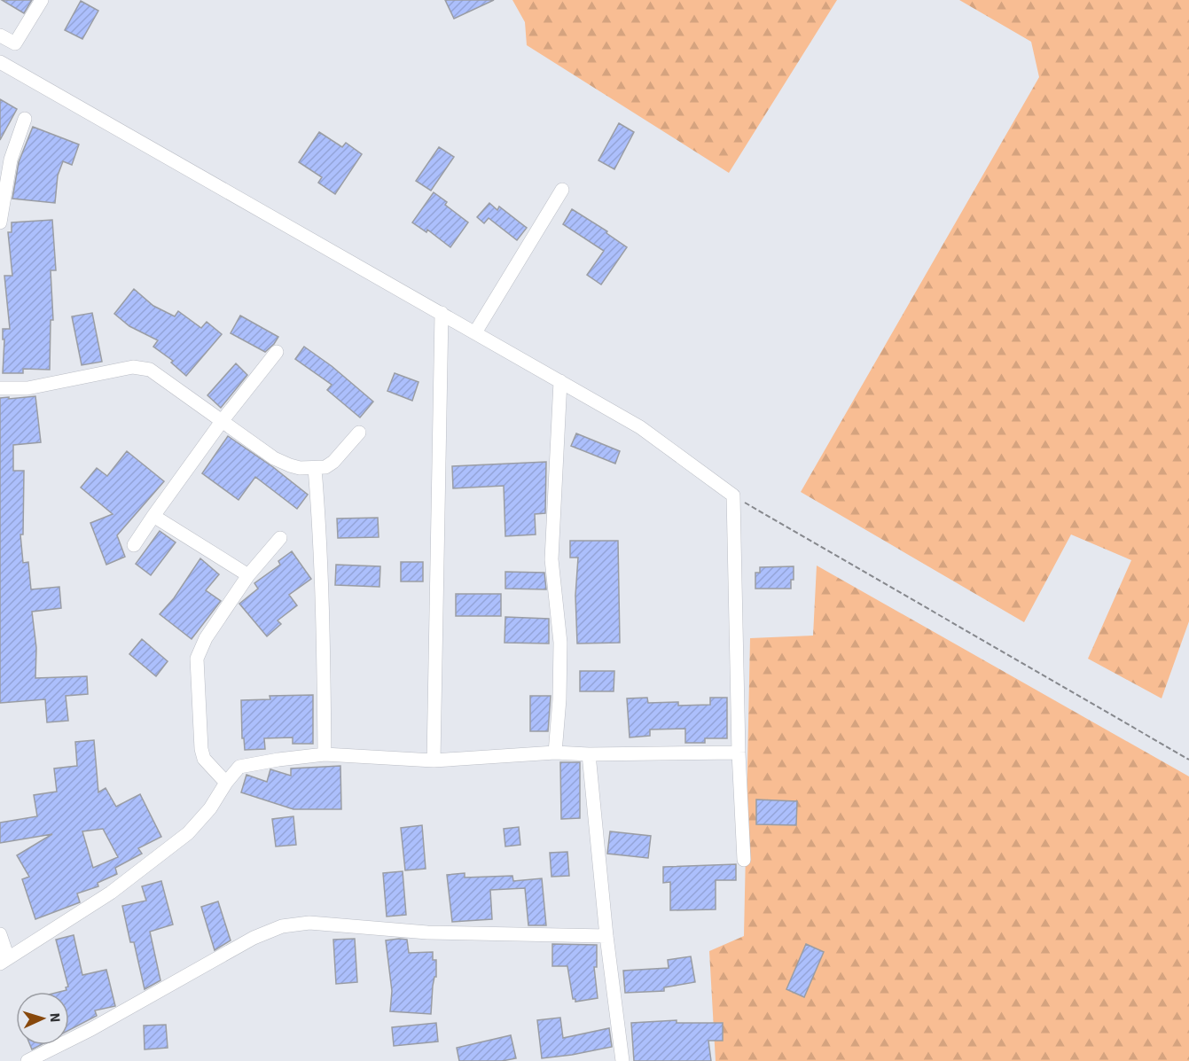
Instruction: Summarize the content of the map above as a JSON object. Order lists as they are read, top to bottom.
{
  "north": "right"
}
